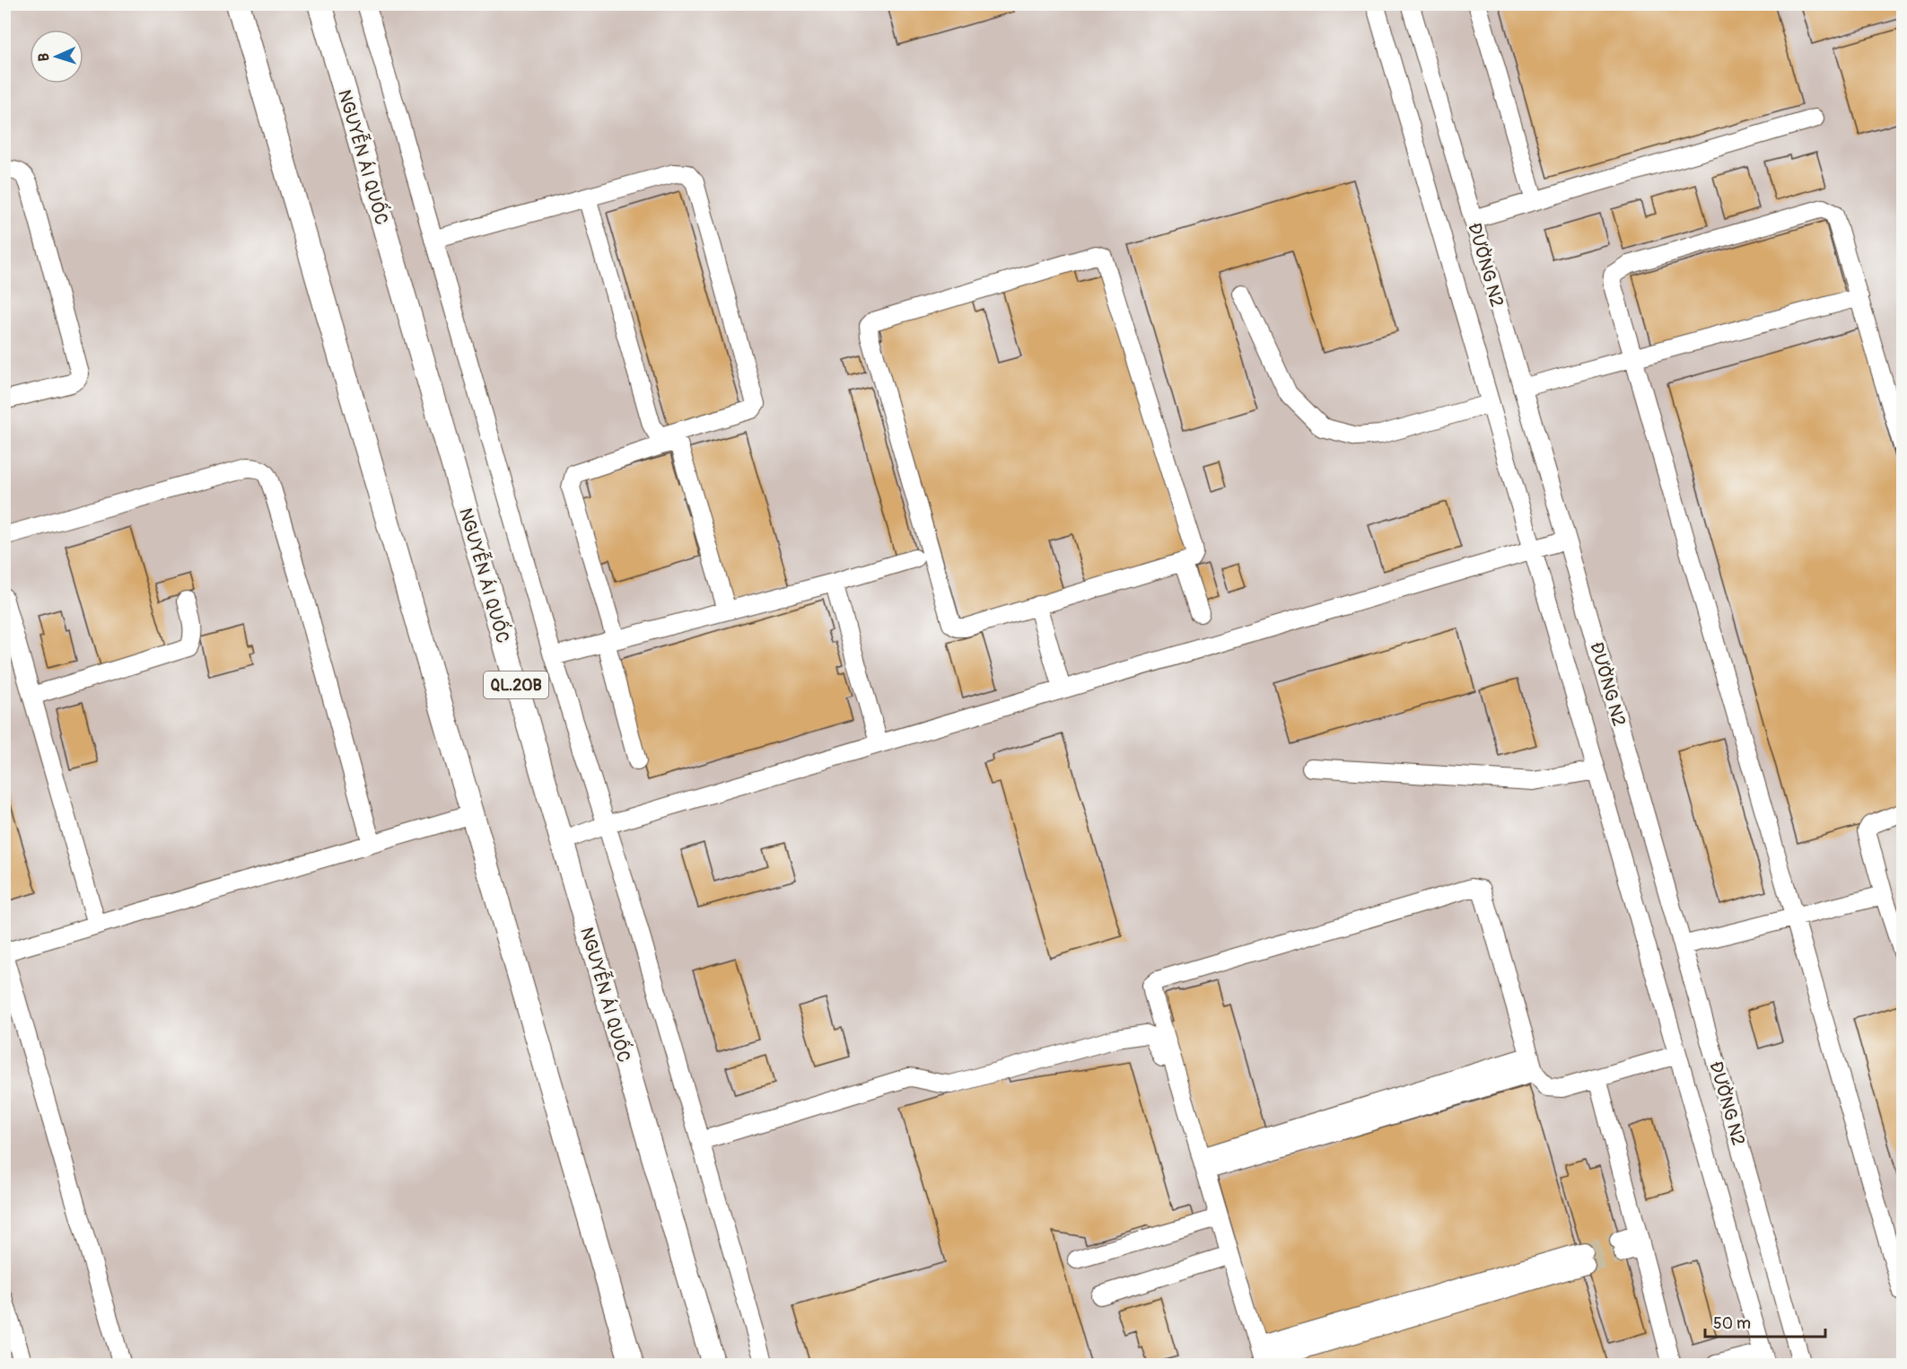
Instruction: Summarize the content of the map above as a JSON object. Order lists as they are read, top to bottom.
{
  "streets": {
    "main road": ["NGUYỄN ÁI QUỐC", "QL.20B"],
    "street": ["ĐƯỜNG N2"]
  },
  "scale_bar": "50 m",
  "north": "left"
}
